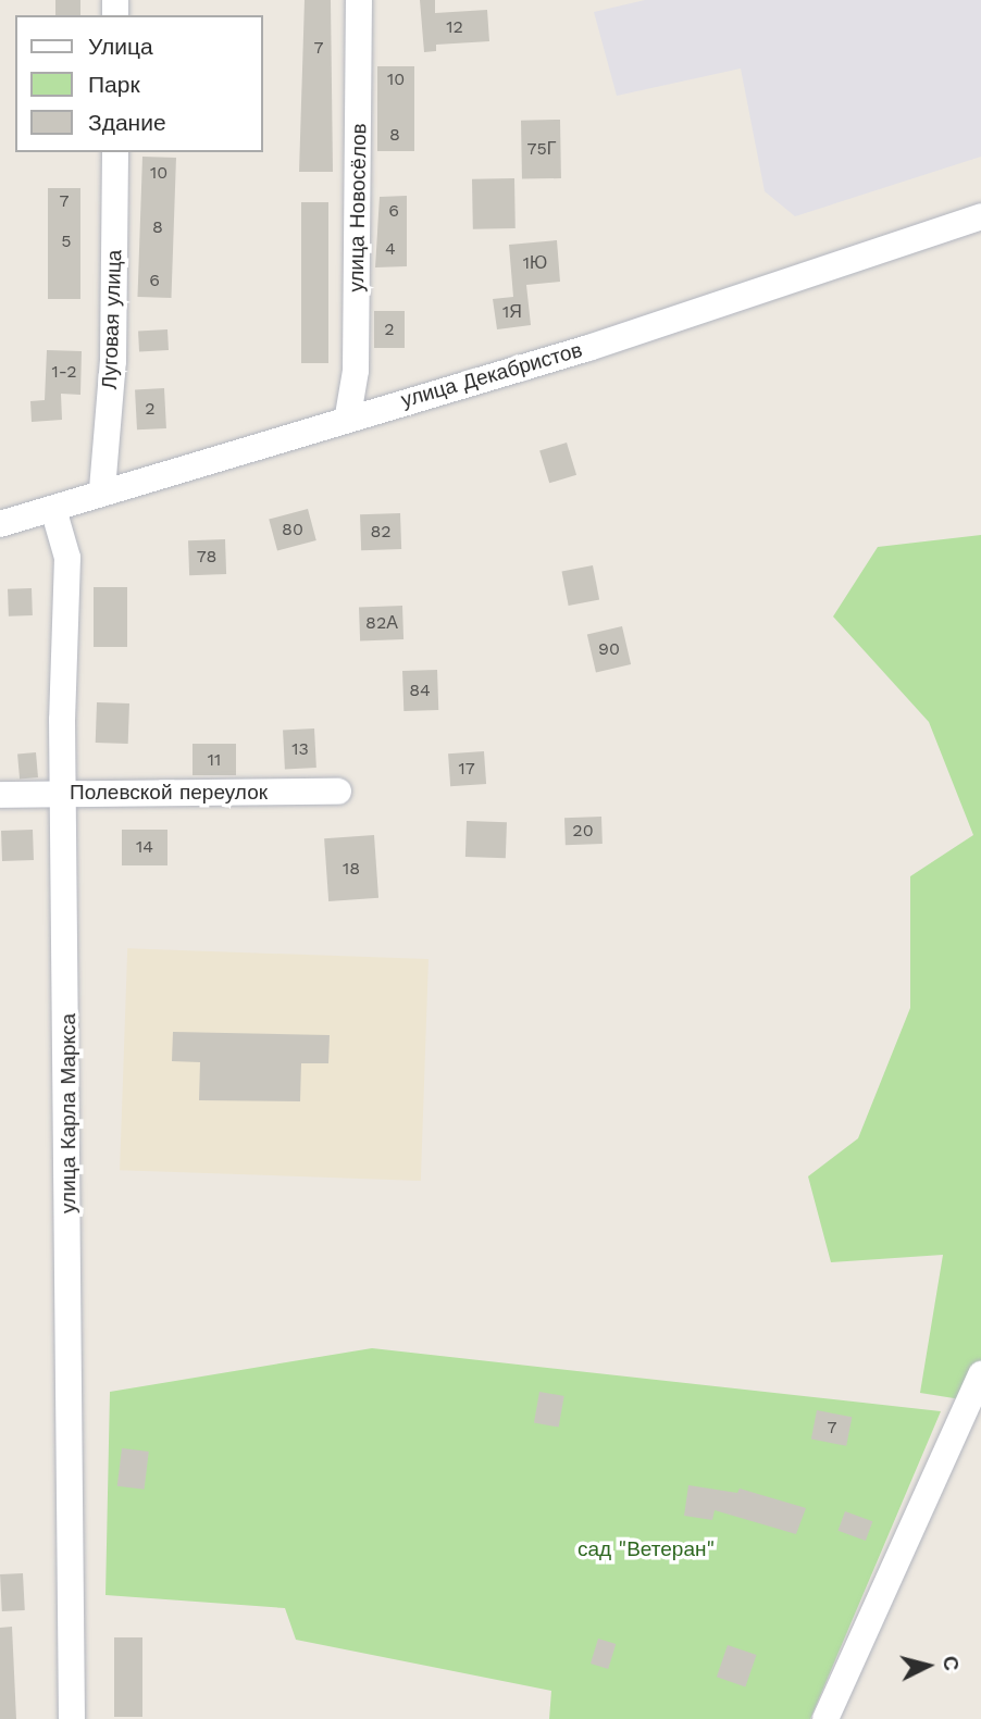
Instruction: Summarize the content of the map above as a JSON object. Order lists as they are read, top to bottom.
{
  "streets": {
    "street": [
      "улица Новосёлов",
      "Луговая улица",
      "улица Декабристов",
      "Полевской переулок",
      "улица Карла Маркса"
    ]
  },
  "crossings": [
    ["улица Новосёлов", "улица Декабристов"],
    ["Луговая улица", "улица Декабристов"],
    ["улица Декабристов", "улица Карла Маркса"],
    ["Полевской переулок", "улица Карла Маркса"]
  ],
  "parks": ["сад \"Ветеран\""],
  "house_numbers": [
    "12",
    "7",
    "10",
    "8",
    "75Г",
    "10",
    "7",
    "6",
    "8",
    "5",
    "4",
    "1Ю",
    "6",
    "1Я",
    "2",
    "1-2",
    "2",
    "80",
    "82",
    "78",
    "82А",
    "90",
    "84",
    "13",
    "11",
    "17",
    "20",
    "14",
    "18",
    "7"
  ],
  "legend": ["Улица", "Парк", "Здание"],
  "north": "right"
}
